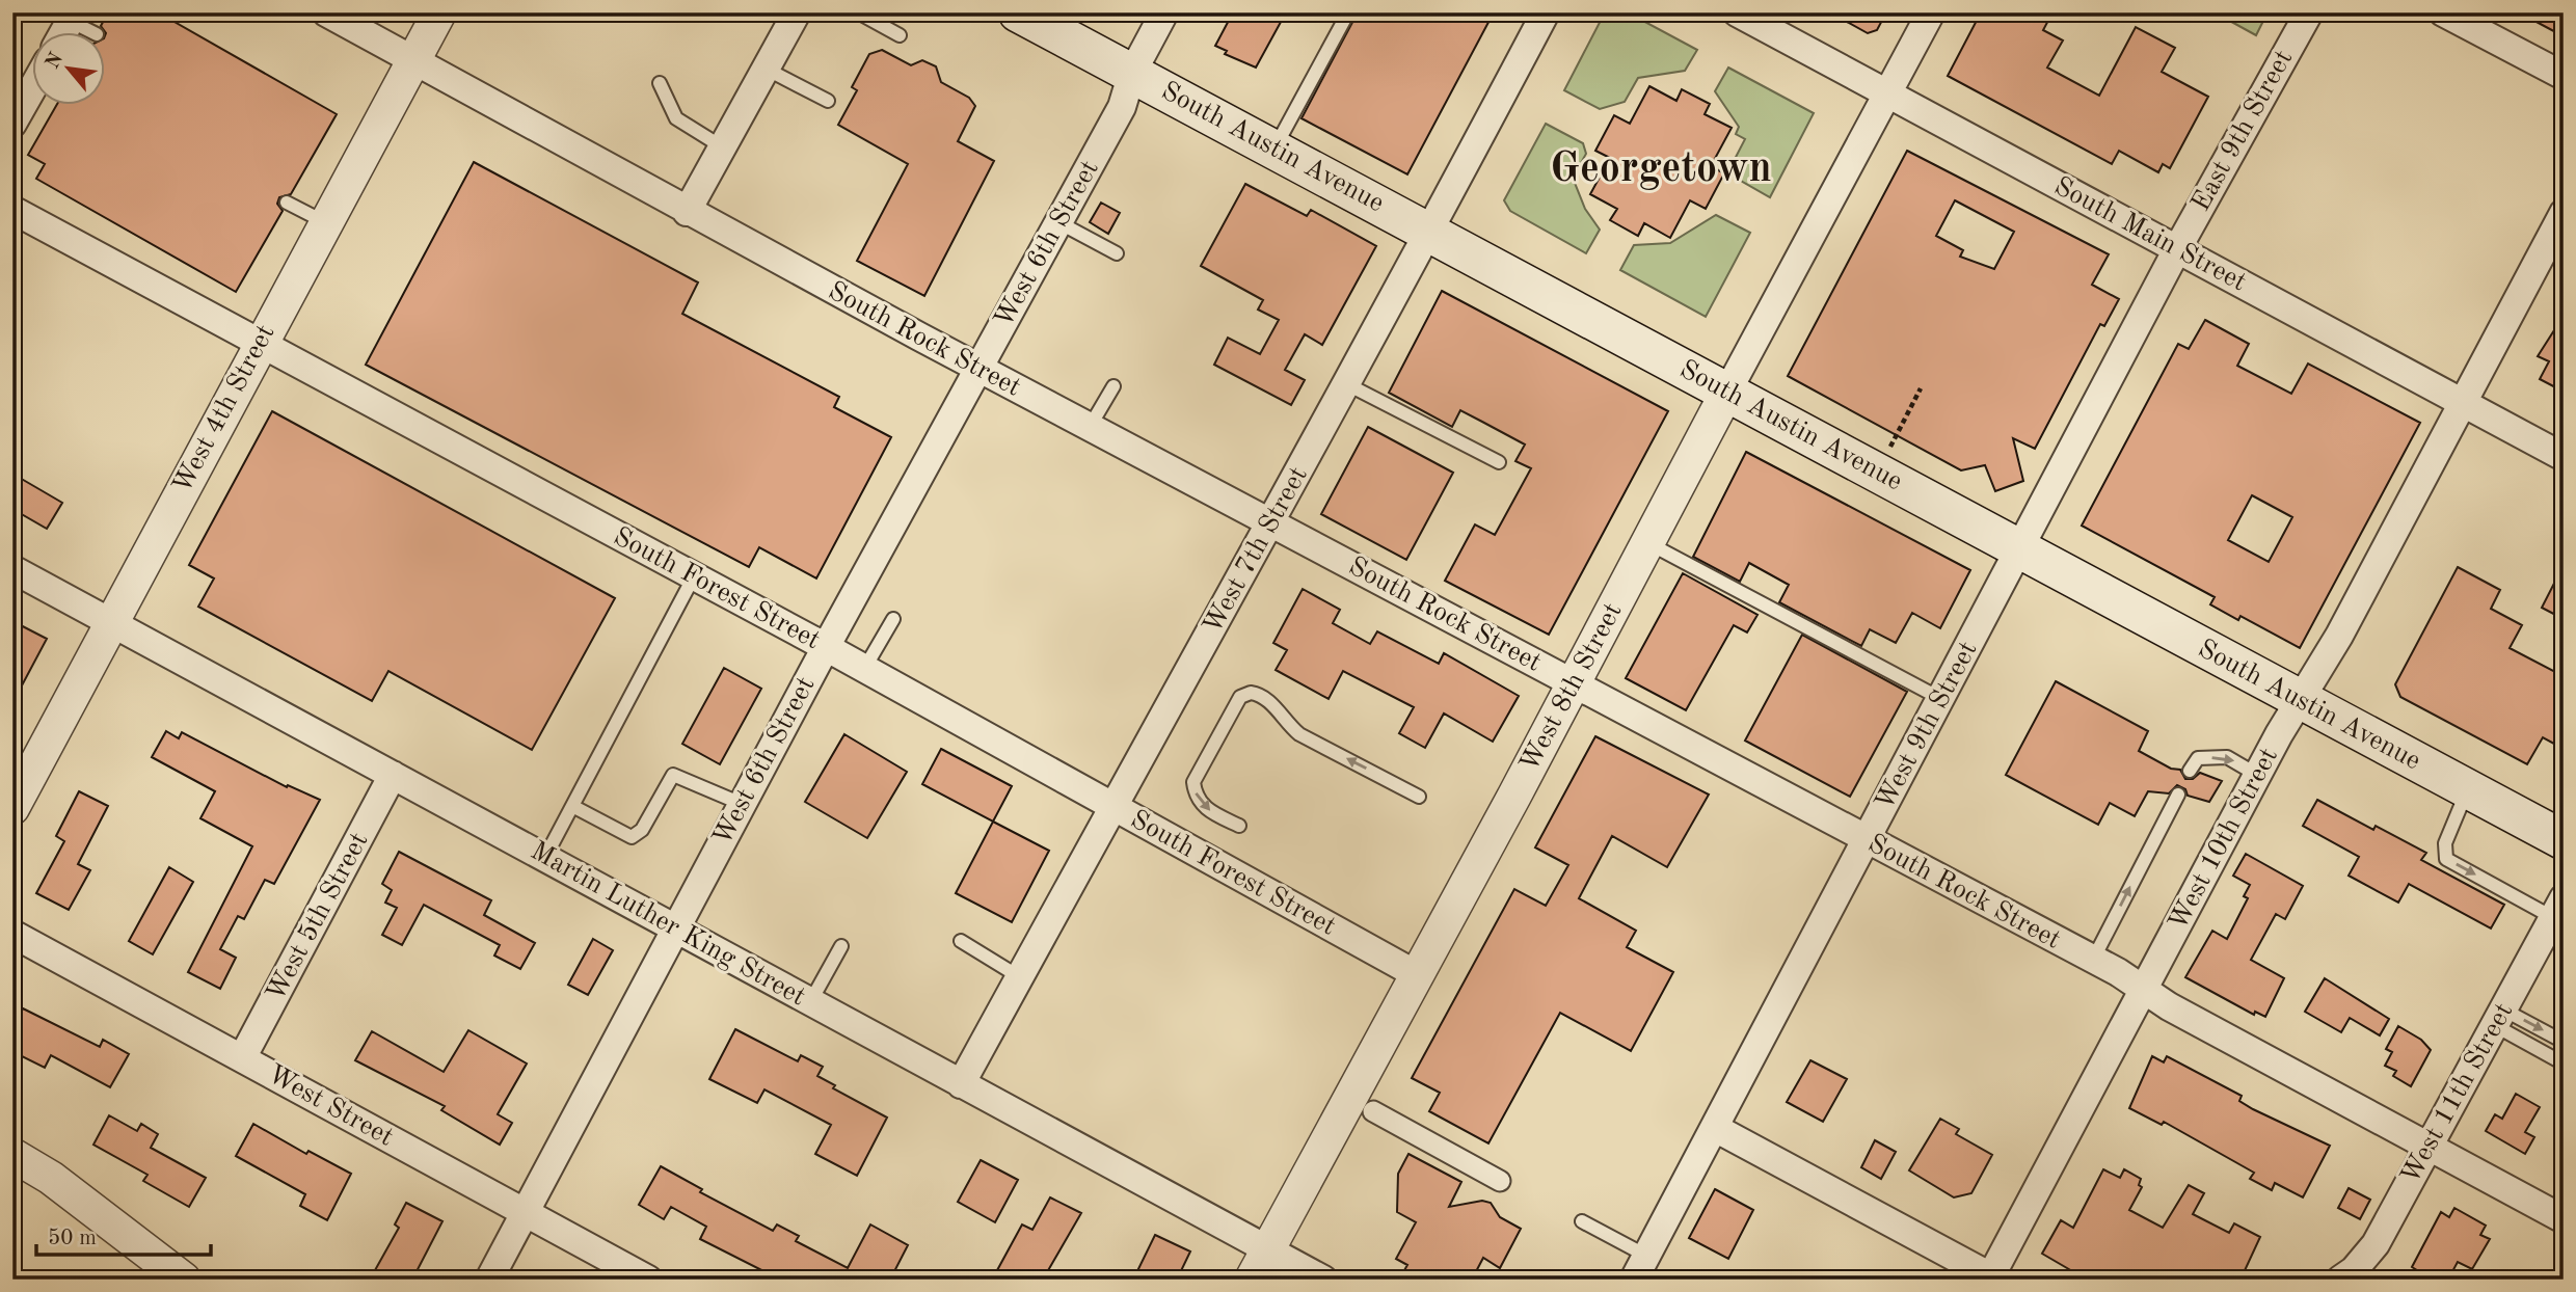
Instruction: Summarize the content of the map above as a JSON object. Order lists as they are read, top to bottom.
{
  "streets": {
    "main road": ["South Austin Avenue"],
    "street": [
      "East 9th Street",
      "South Main Street",
      "West 6th Street",
      "South Rock Street",
      "West 4th Street",
      "West 7th Street",
      "South Forest Street",
      "West 8th Street",
      "West 9th Street",
      "West 10th Street",
      "West 5th Street",
      "Martin Luther King Street",
      "West 11th Street",
      "West Street"
    ]
  },
  "crossings": [
    ["East 9th Street", "South Main Street"],
    ["East 9th Street", "West 9th Street"],
    ["South Austin Avenue", "West 6th Street"],
    ["South Austin Avenue", "West 7th Street"],
    ["South Austin Avenue", "West 8th Street"],
    ["South Austin Avenue", "West 9th Street"],
    ["South Austin Avenue", "West 10th Street"],
    ["South Main Street", "West 8th Street"],
    ["South Main Street", "West 9th Street"],
    ["South Main Street", "West 10th Street"],
    ["West 6th Street", "South Rock Street"],
    ["West 6th Street", "South Forest Street"],
    ["West 6th Street", "Martin Luther King Street"],
    ["West 6th Street", "West Street"],
    ["South Rock Street", "West 4th Street"],
    ["South Rock Street", "West 7th Street"],
    ["South Rock Street", "West 8th Street"],
    ["South Rock Street", "West 9th Street"],
    ["South Rock Street", "West 10th Street"],
    ["South Rock Street", "West 11th Street"],
    ["West 4th Street", "South Forest Street"],
    ["West 4th Street", "Martin Luther King Street"],
    ["West 7th Street", "South Forest Street"],
    ["West 7th Street", "Martin Luther King Street"],
    ["South Forest Street", "West 8th Street"],
    ["West 8th Street", "Martin Luther King Street"],
    ["West 5th Street", "Martin Luther King Street"],
    ["West 5th Street", "West Street"]
  ],
  "districts": ["Georgetown"],
  "scale_bar": "50 m",
  "north": "top left"
}
